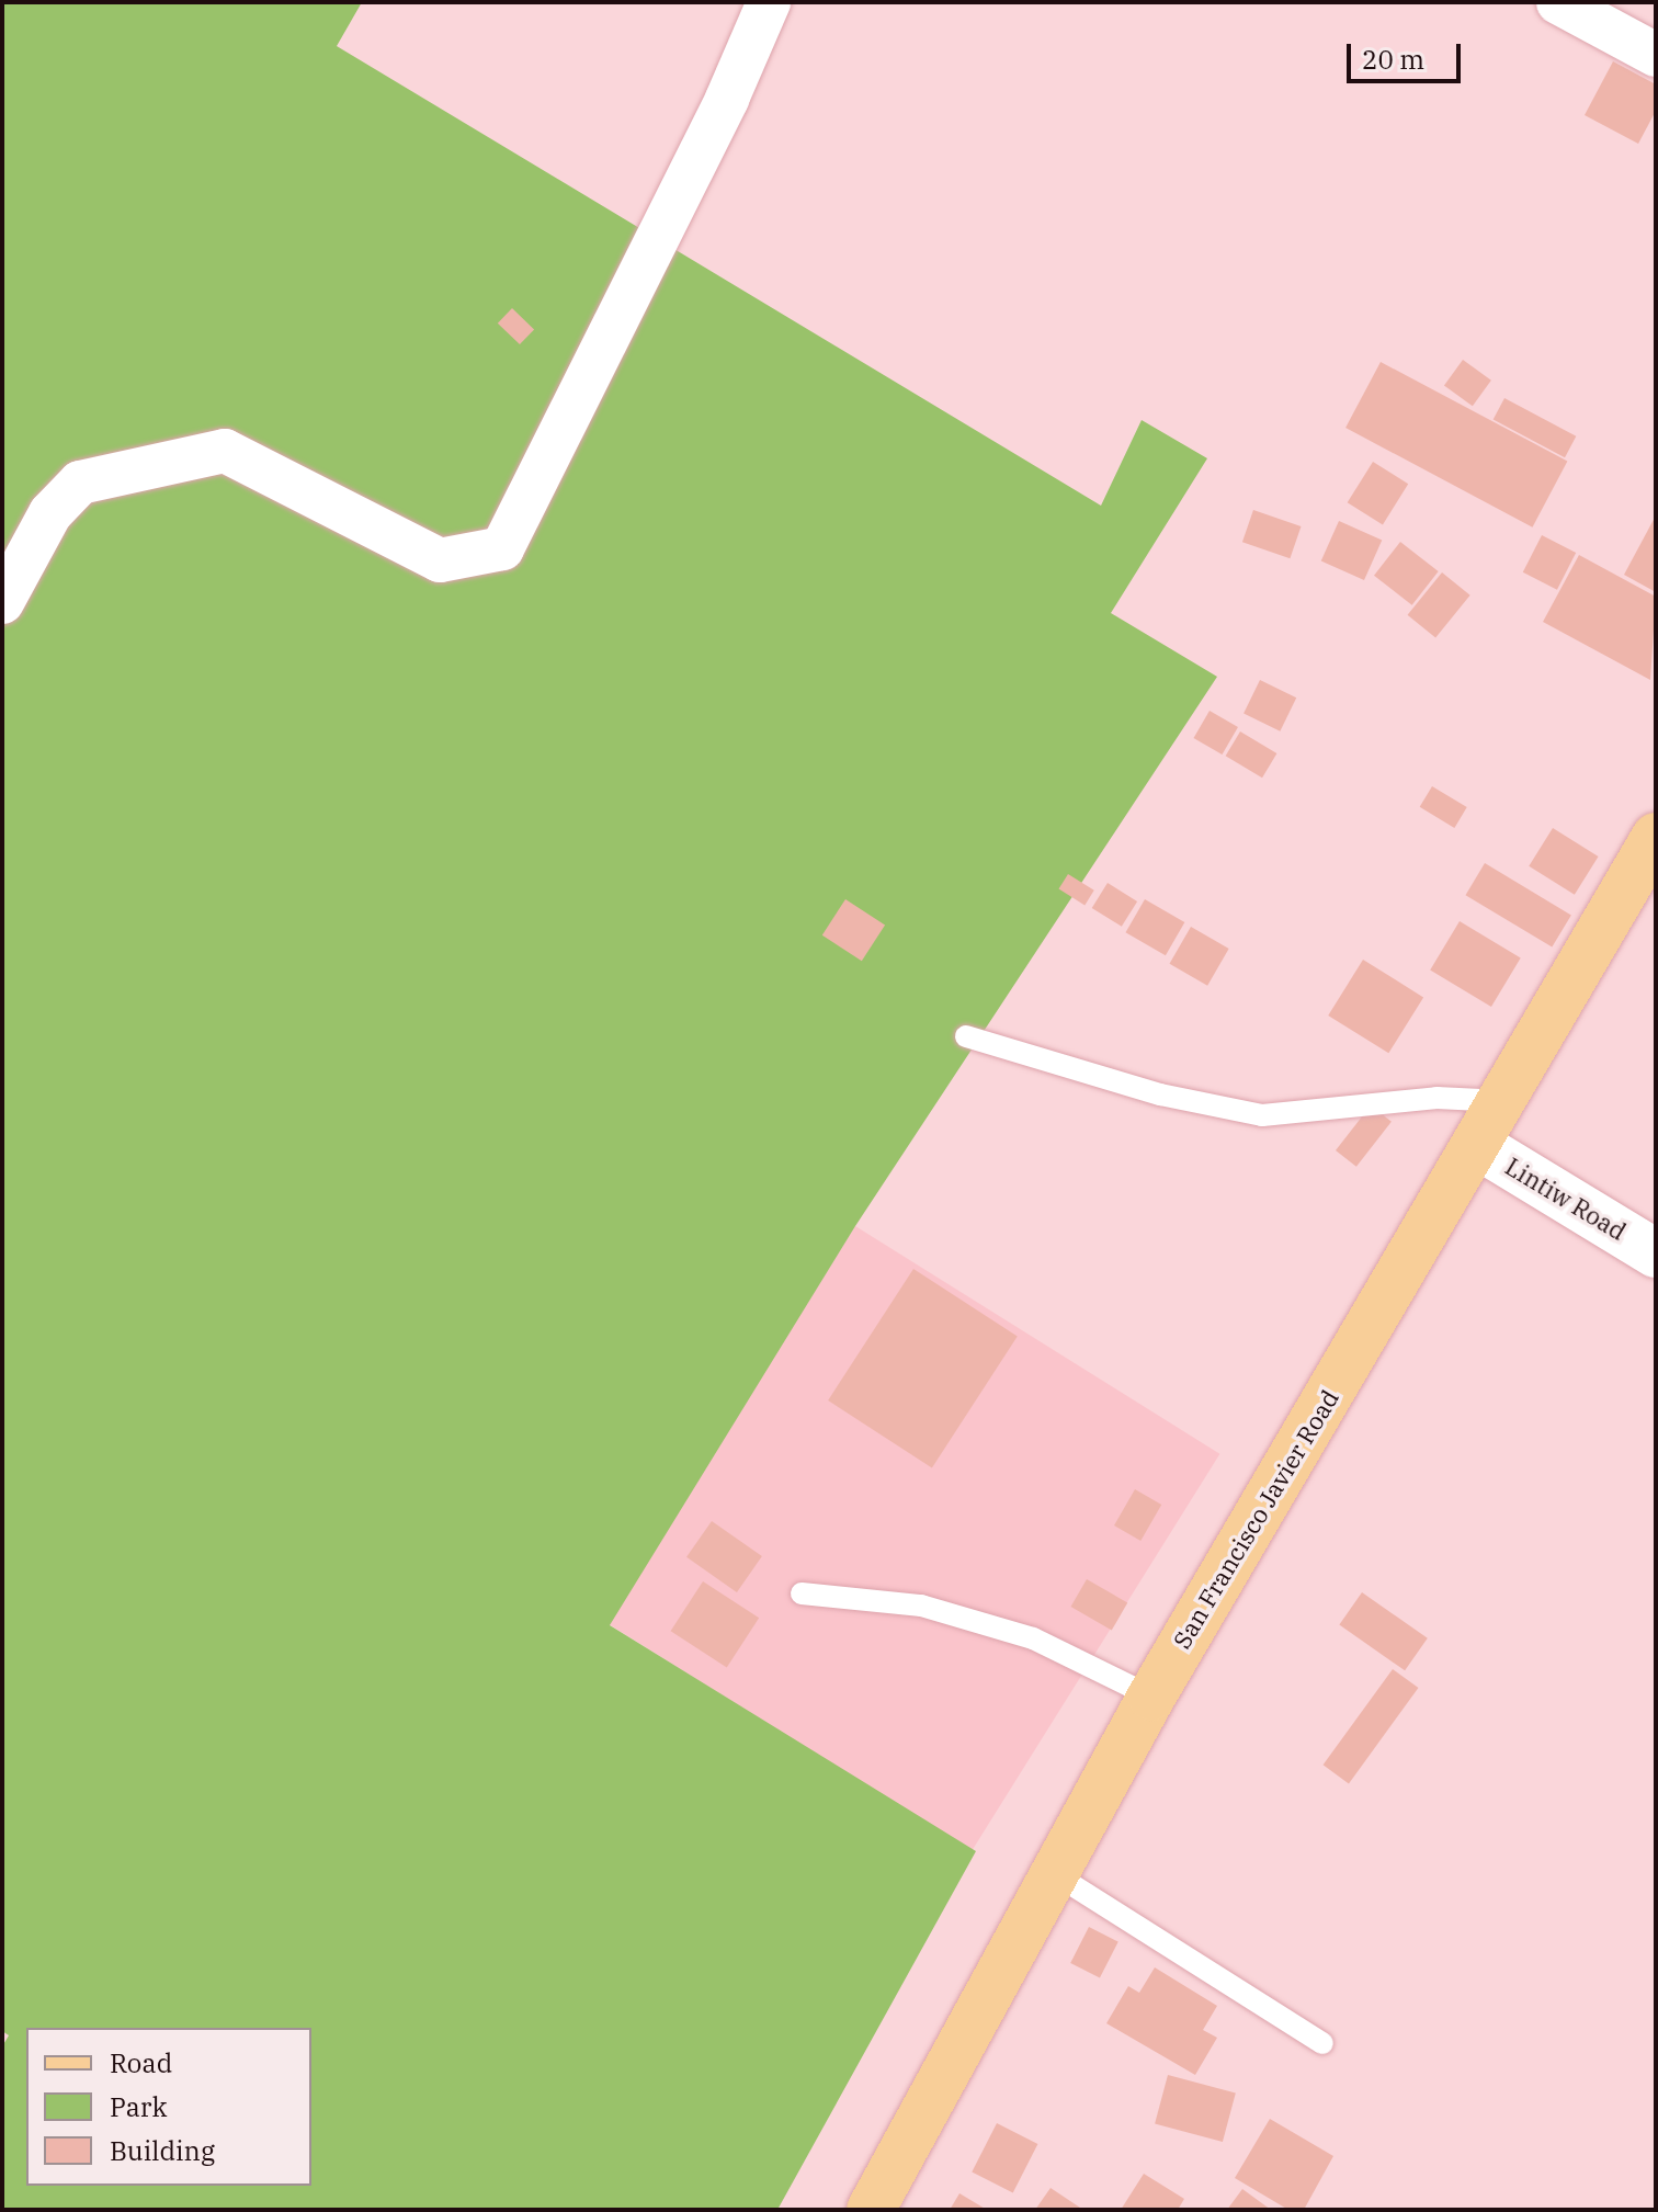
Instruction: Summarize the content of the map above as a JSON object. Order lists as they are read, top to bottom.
{
  "streets": {
    "main road": ["San Francisco Javier Road"],
    "street": ["Lintiw Road"]
  },
  "crossings": [
    ["Lintiw Road", "San Francisco Javier Road"]
  ],
  "legend": ["Road", "Park", "Building"],
  "scale_bar": "20 m"
}
